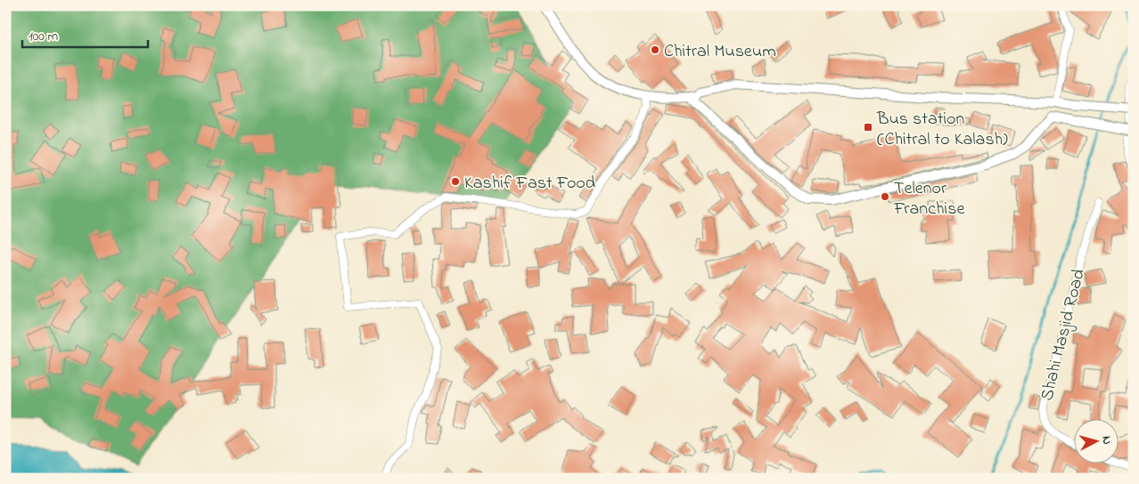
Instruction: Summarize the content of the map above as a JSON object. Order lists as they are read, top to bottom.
{
  "streets": {
    "street": ["Shahi Masjid Road"]
  },
  "places": {
    "other": ["Chitral Museum", "Kashif Fast Food", "Telenor Franchise"],
    "transit": ["Bus station (Chitral to Kalash)"]
  },
  "scale_bar": "100 m",
  "north": "right"
}
